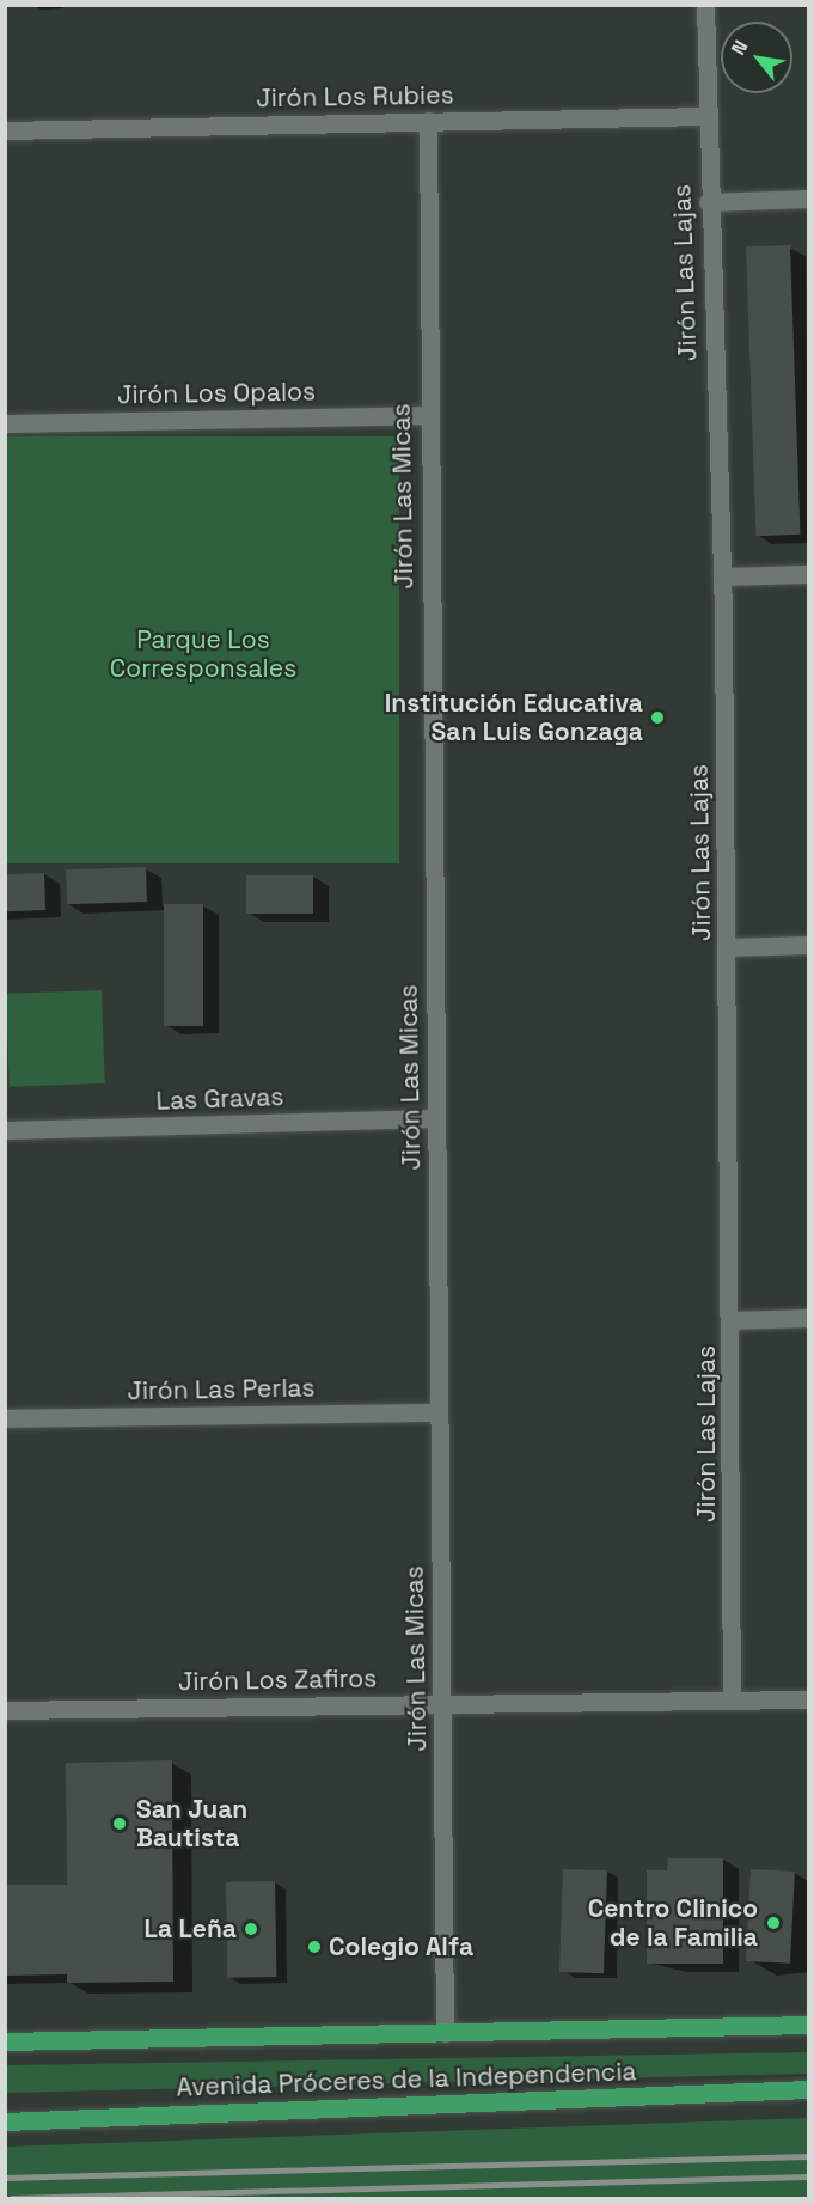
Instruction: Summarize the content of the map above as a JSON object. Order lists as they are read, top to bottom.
{
  "streets": {
    "main road": ["Avenida Próceres de la Independencia"],
    "street": [
      "Jirón Los Rubies",
      "Jirón Las Lajas",
      "Jirón Los Opalos",
      "Jirón Las Micas",
      "Las Gravas",
      "Jirón Las Perlas",
      "Jirón Los Zafiros"
    ]
  },
  "crossings": [
    ["Jirón Los Rubies", "Jirón Las Lajas"],
    ["Jirón Los Rubies", "Jirón Las Micas"],
    ["Jirón Las Lajas", "Jirón Los Zafiros"],
    ["Jirón Los Opalos", "Jirón Las Micas"],
    ["Jirón Las Micas", "Las Gravas"],
    ["Jirón Las Micas", "Jirón Las Perlas"],
    ["Jirón Las Micas", "Jirón Los Zafiros"],
    ["Jirón Las Micas", "Avenida Próceres de la Independencia"]
  ],
  "parks": ["Parque Los Corresponsales"],
  "places": [
    "Institución Educativa San Luis Gonzaga",
    "San Juan Bautista",
    "Centro Clinico de la Familia",
    "La Leña",
    "Colegio Alfa"
  ],
  "north": "top left"
}
